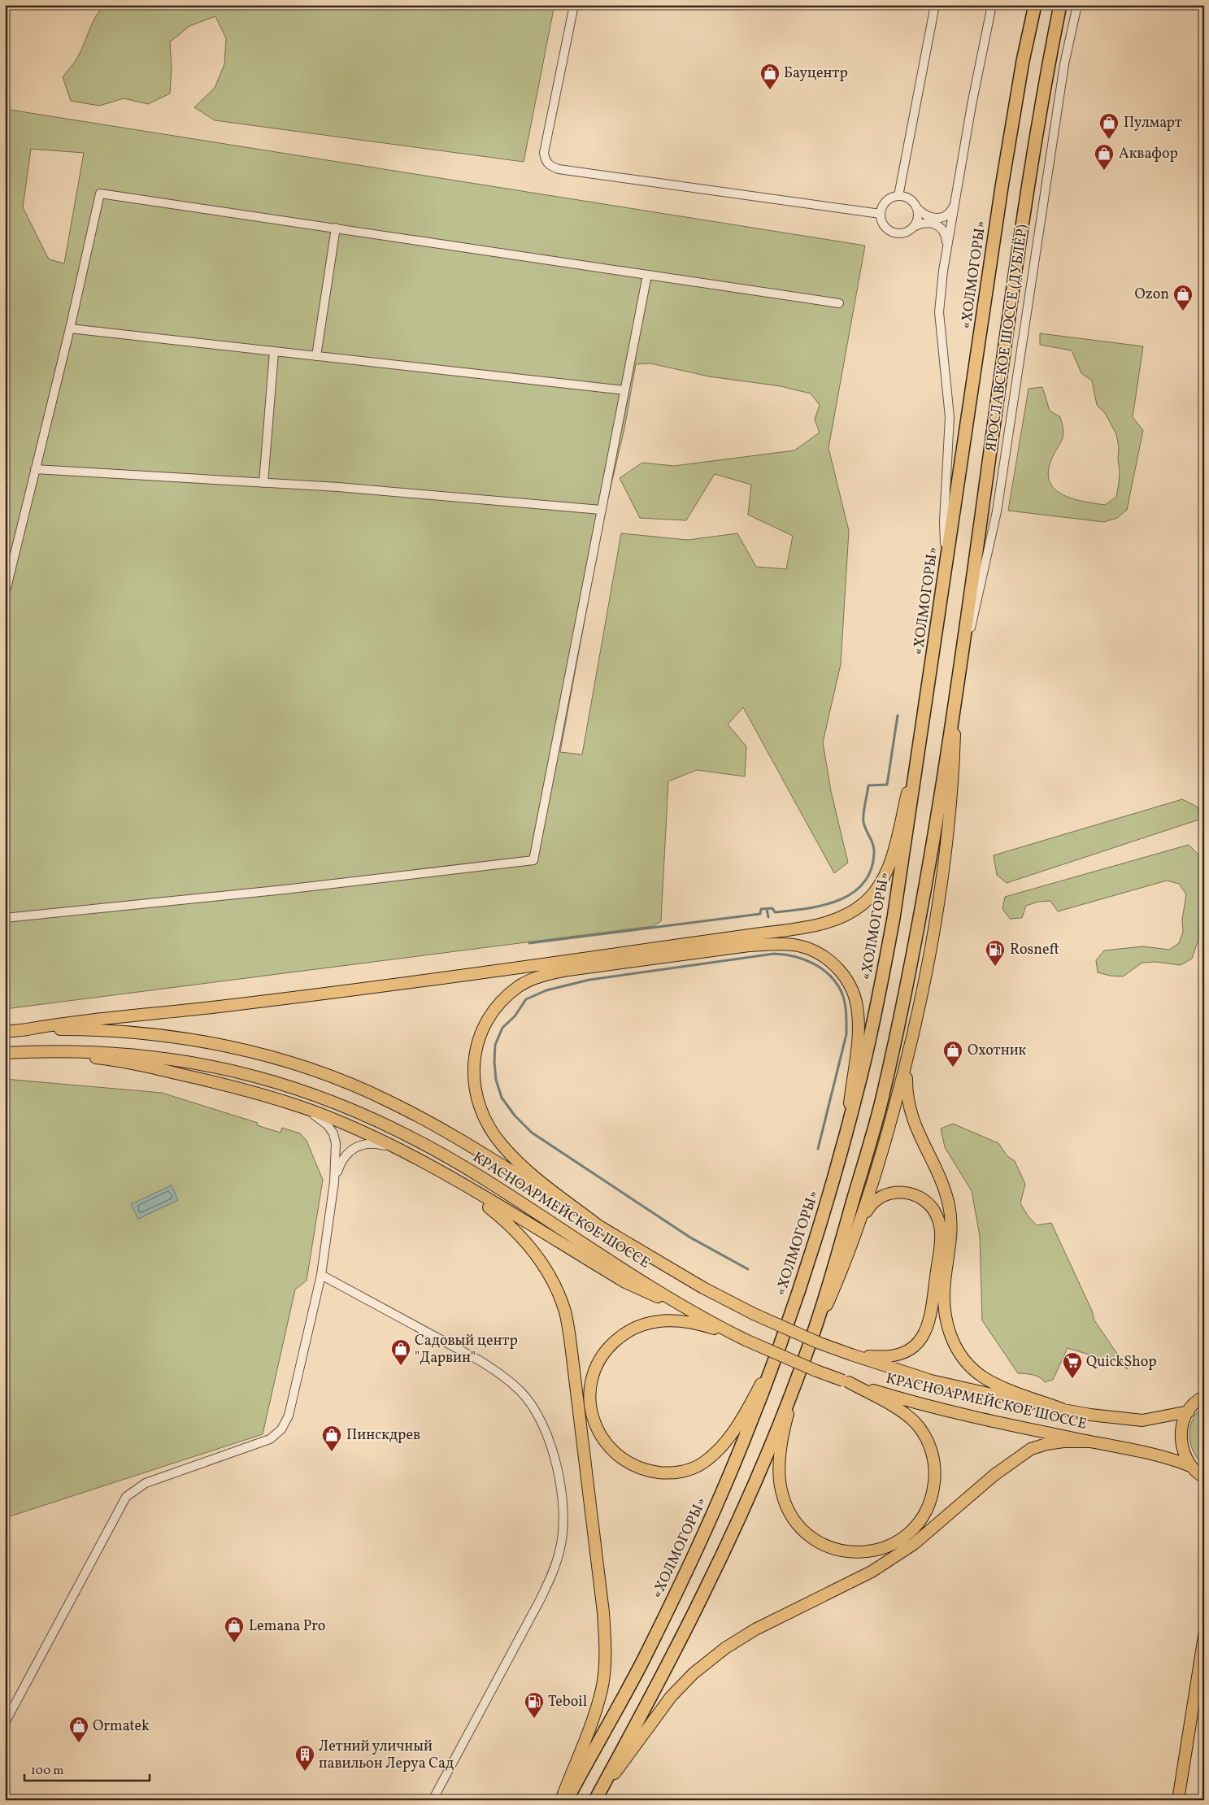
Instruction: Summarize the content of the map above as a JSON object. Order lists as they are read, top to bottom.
{
  "streets": {
    "highway": ["«ХОЛМОГОРЫ»"],
    "main road": ["КРАСНОАРМЕЙСКОЕ ШОССЕ"],
    "street": ["ЯРОСЛАВСКОЕ ШОССЕ (ДУБЛЁР)"]
  },
  "places": {
    "shop": [
      "Бауцентр",
      "Пулмарт",
      "Аквафор",
      "Ozon",
      "Охотник",
      "Садовый центр \"Дарвин\"",
      "Пинскдрев",
      "Lemana Pro",
      "Ormatek"
    ],
    "fuel station": ["Rosneft", "Teboil"],
    "supermarket": ["QuickShop"],
    "building": ["Летний уличный павильон Леруа Сад"]
  },
  "scale_bar": "100 m"
}
